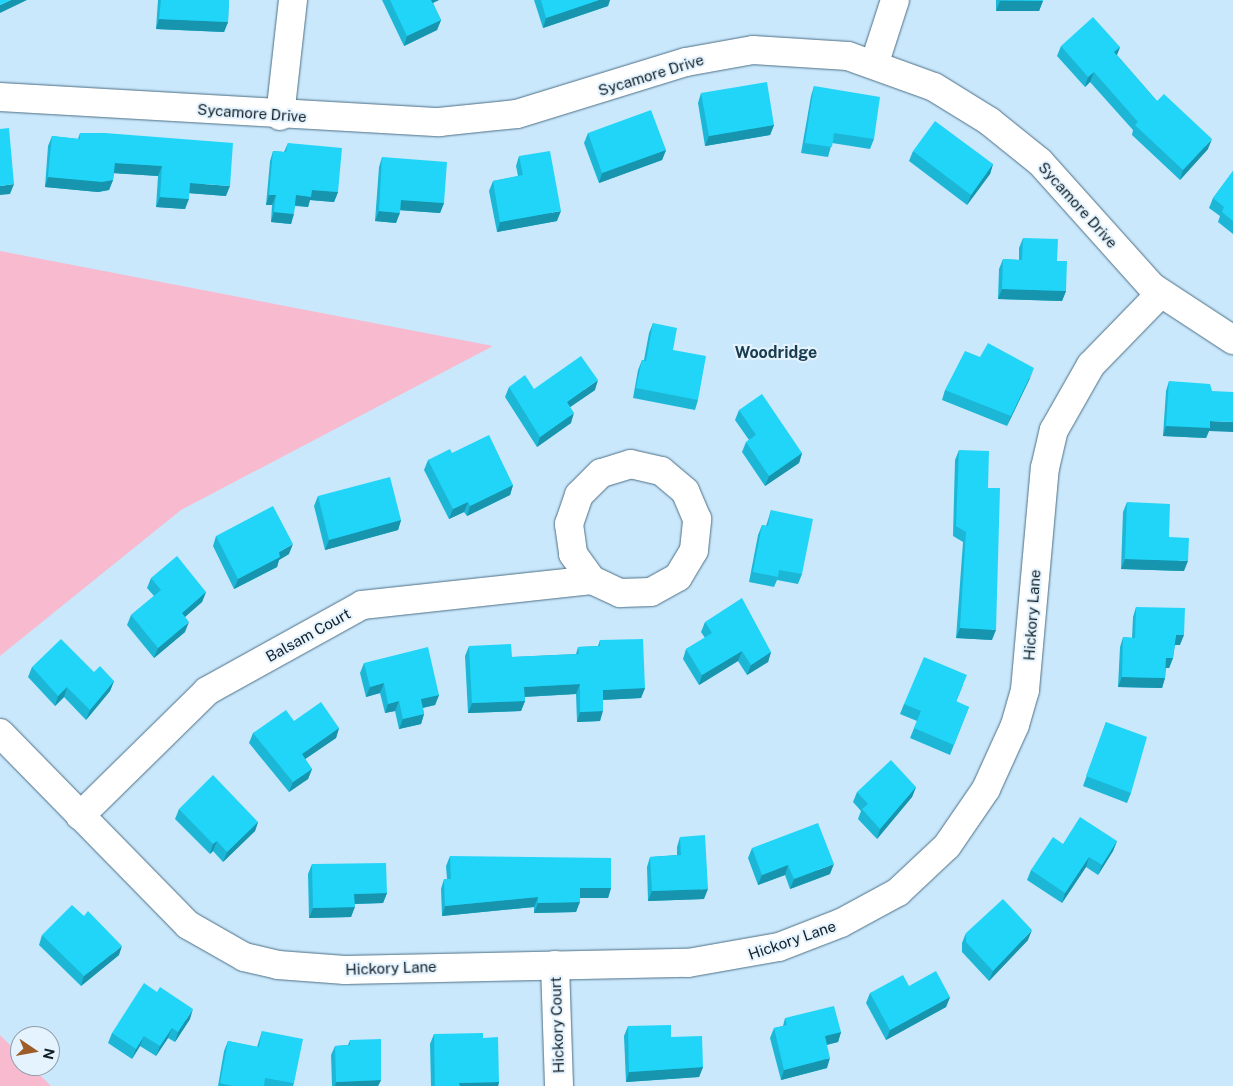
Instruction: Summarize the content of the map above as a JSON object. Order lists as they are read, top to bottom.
{
  "streets": {
    "street": [
      "Sycamore Drive",
      "Hickory Lane",
      "Balsam Court",
      "Hickory Court"
    ]
  },
  "crossings": [
    ["Sycamore Drive", "Hickory Lane"],
    ["Hickory Lane", "Balsam Court"],
    ["Hickory Lane", "Hickory Court"]
  ],
  "districts": ["Woodridge"],
  "north": "right"
}
